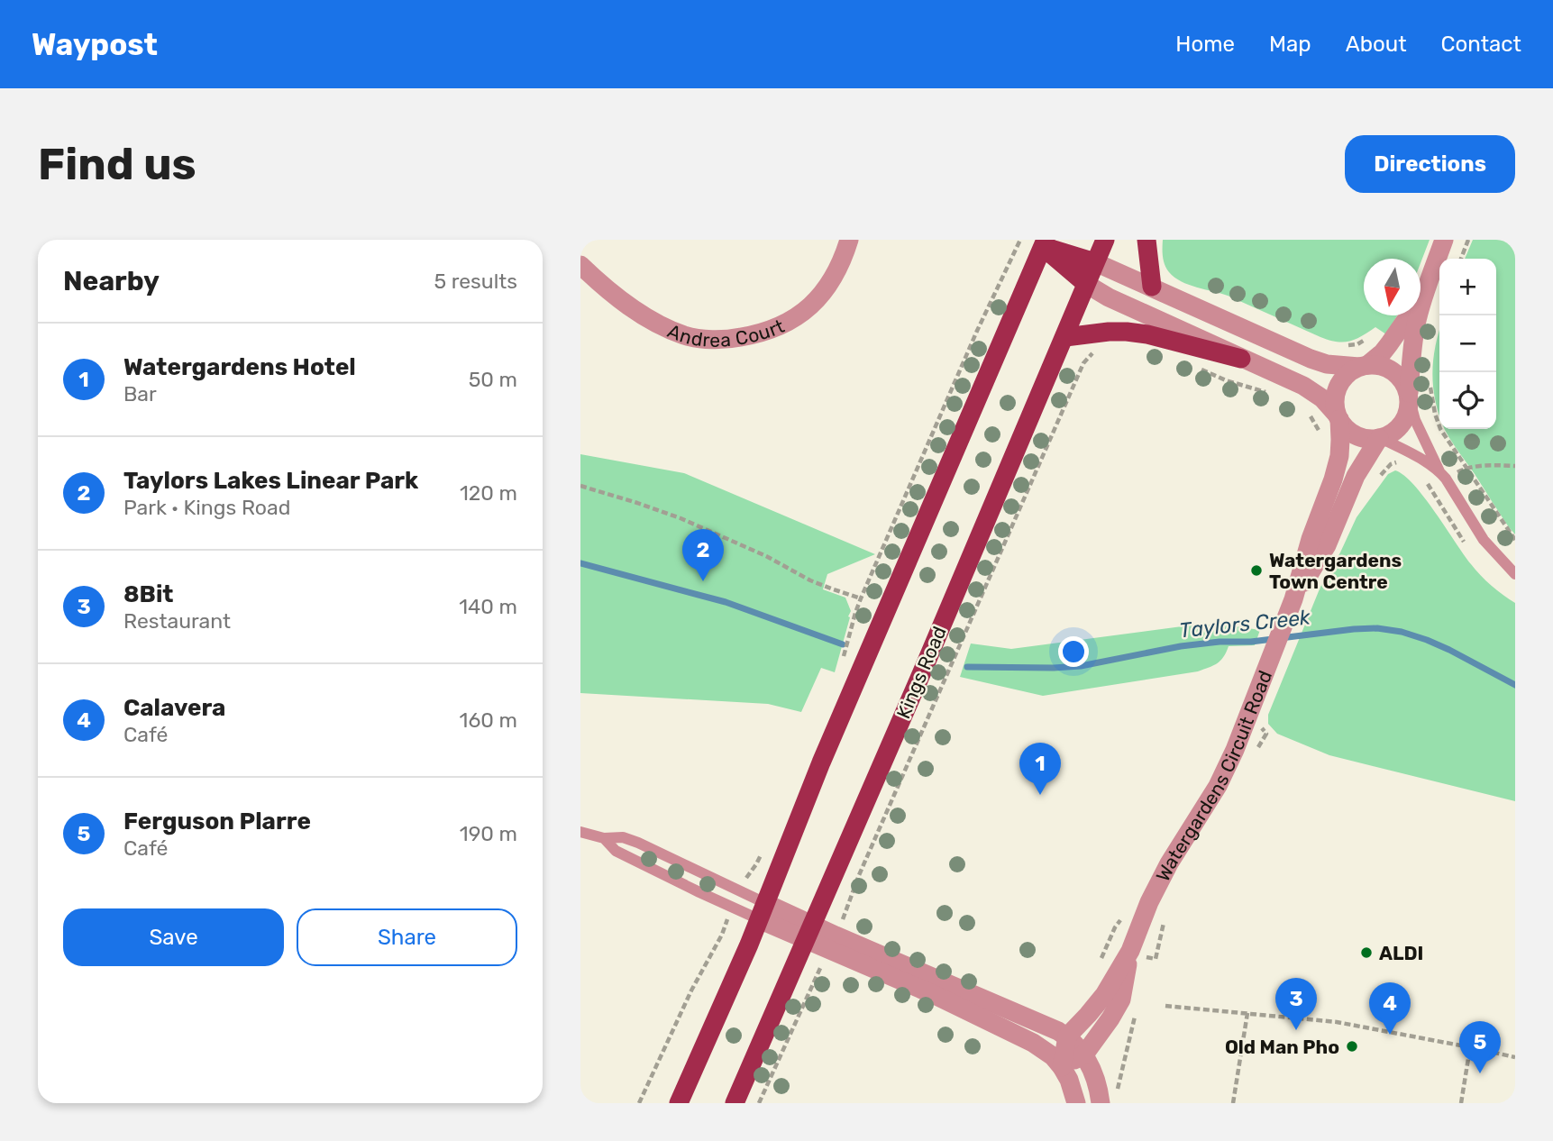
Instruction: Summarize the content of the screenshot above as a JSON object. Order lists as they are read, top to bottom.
{
  "streets": {
    "main road": ["Kings Road"],
    "street": ["Andrea Court", "Watergardens Circuit Road"]
  },
  "water": ["Taylors Creek"],
  "places": ["Watergardens Town Centre", "ALDI", "Old Man Pho"],
  "north": "bottom",
  "page": {
    "header": "Waypost",
    "nav": [
      "Home",
      "Map",
      "About",
      "Contact"
    ],
    "buttons": [
      "Directions",
      ["Save", "Share"]
    ],
    "title": "Find us",
    "heading": ["Nearby", "5 results"],
    "map_buttons": ["+", "−"],
    "list": [
      {
        "mark": "1",
        "name": "Watergardens Hotel",
        "note": "Bar",
        "value": "50 m"
      },
      {
        "mark": "2",
        "name": "Taylors Lakes Linear Park",
        "note": "Park · Kings Road",
        "value": "120 m"
      },
      {
        "mark": "3",
        "name": "8Bit",
        "note": "Restaurant",
        "value": "140 m"
      },
      {
        "mark": "4",
        "name": "Calavera",
        "note": "Café",
        "value": "160 m"
      },
      {
        "mark": "5",
        "name": "Ferguson Plarre",
        "note": "Café",
        "value": "190 m"
      }
    ],
    "pins": [
      "2",
      "1",
      "3",
      "4",
      "5"
    ]
  }
}
